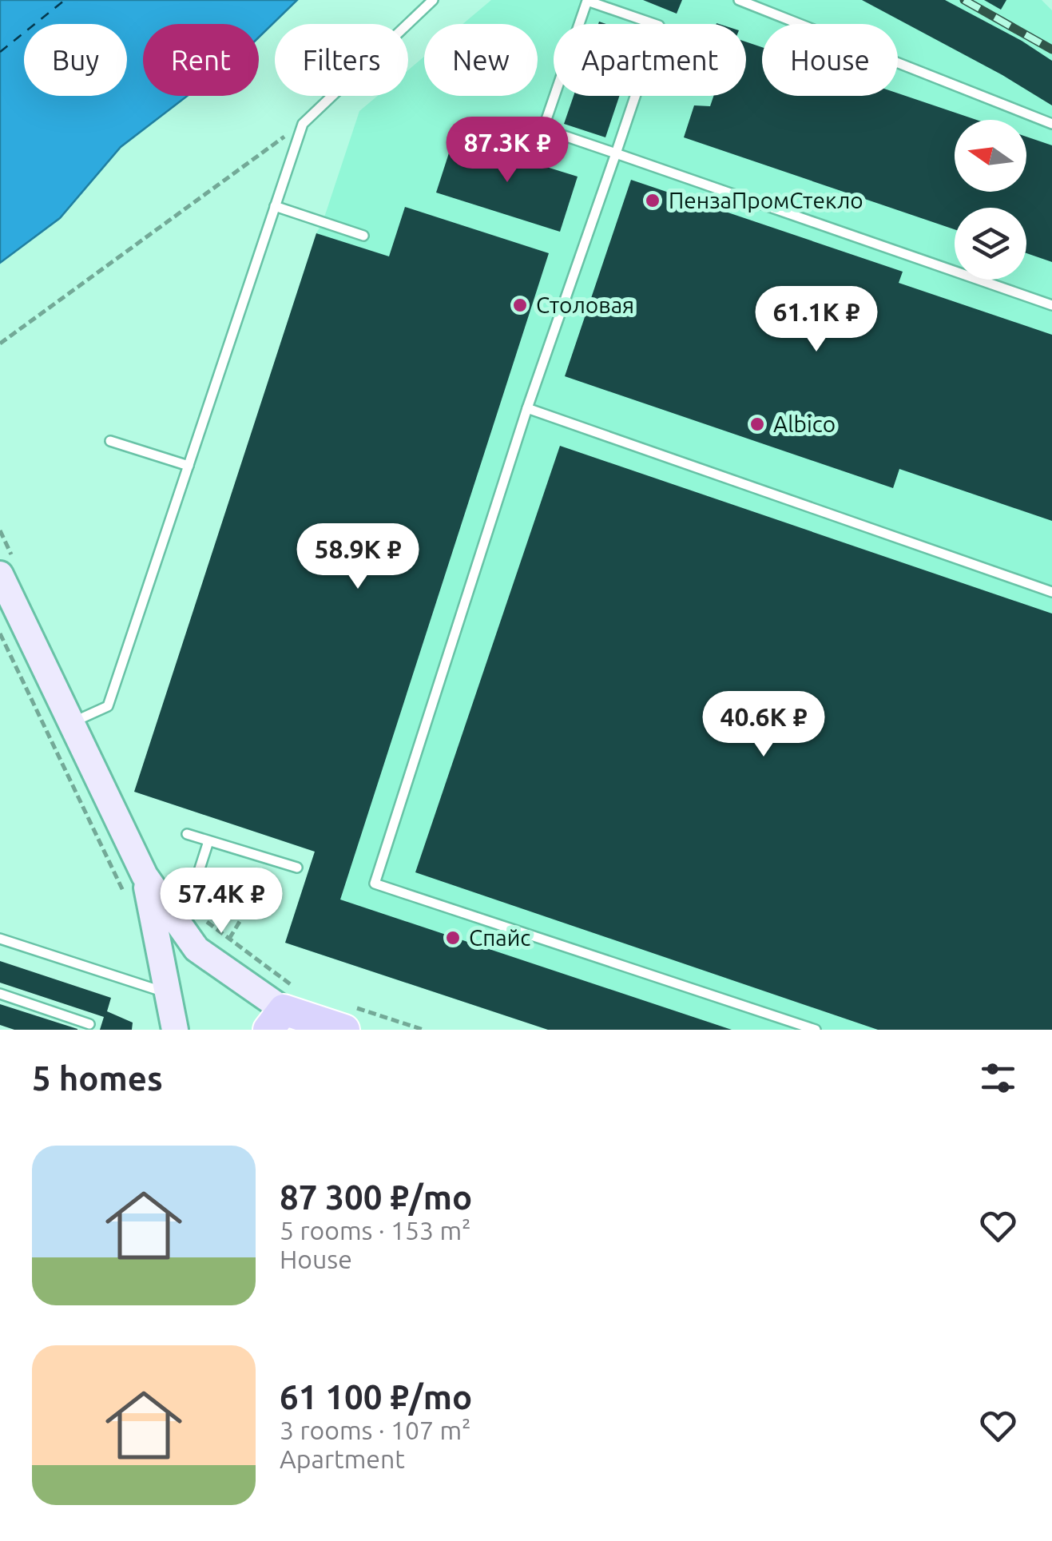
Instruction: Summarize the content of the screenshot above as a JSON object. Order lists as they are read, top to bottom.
{
  "places": [
    "ПензаПромСтекло",
    "Столовая",
    "Albico",
    "Спайс"
  ],
  "north": "left",
  "page": {
    "chip": [
      "Buy",
      "Rent",
      "Filters",
      "New",
      "Apartment",
      "House"
    ],
    "price": [
      "87.3K ₽",
      "61.1K ₽",
      "58.9K ₽",
      "40.6K ₽",
      "57.4K ₽"
    ],
    "heading": "5 homes",
    "list": [
      {
        "name": "87 300 ₽/mo",
        "note": "5 rooms · 153 m² · House"
      },
      {
        "name": "61 100 ₽/mo",
        "note": "3 rooms · 107 m² · Apartment"
      }
    ]
  }
}
